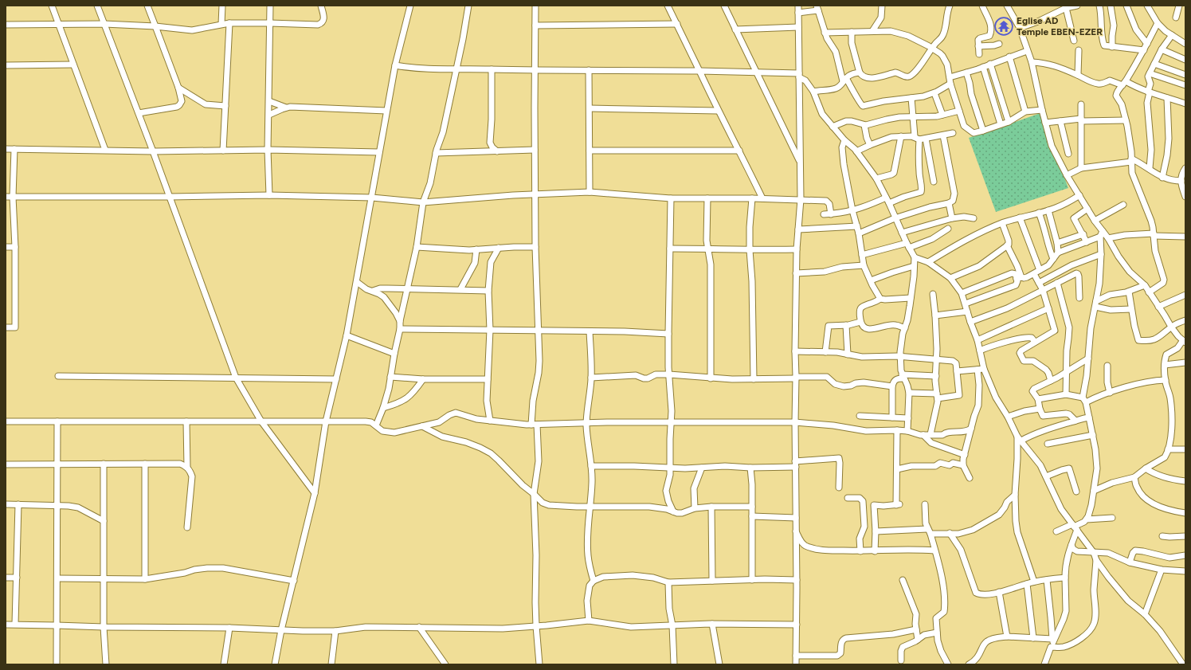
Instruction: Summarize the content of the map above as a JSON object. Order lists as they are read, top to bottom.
{
  "places": {
    "temple": ["Eglise AD Temple EBEN-EZER"]
  }
}
